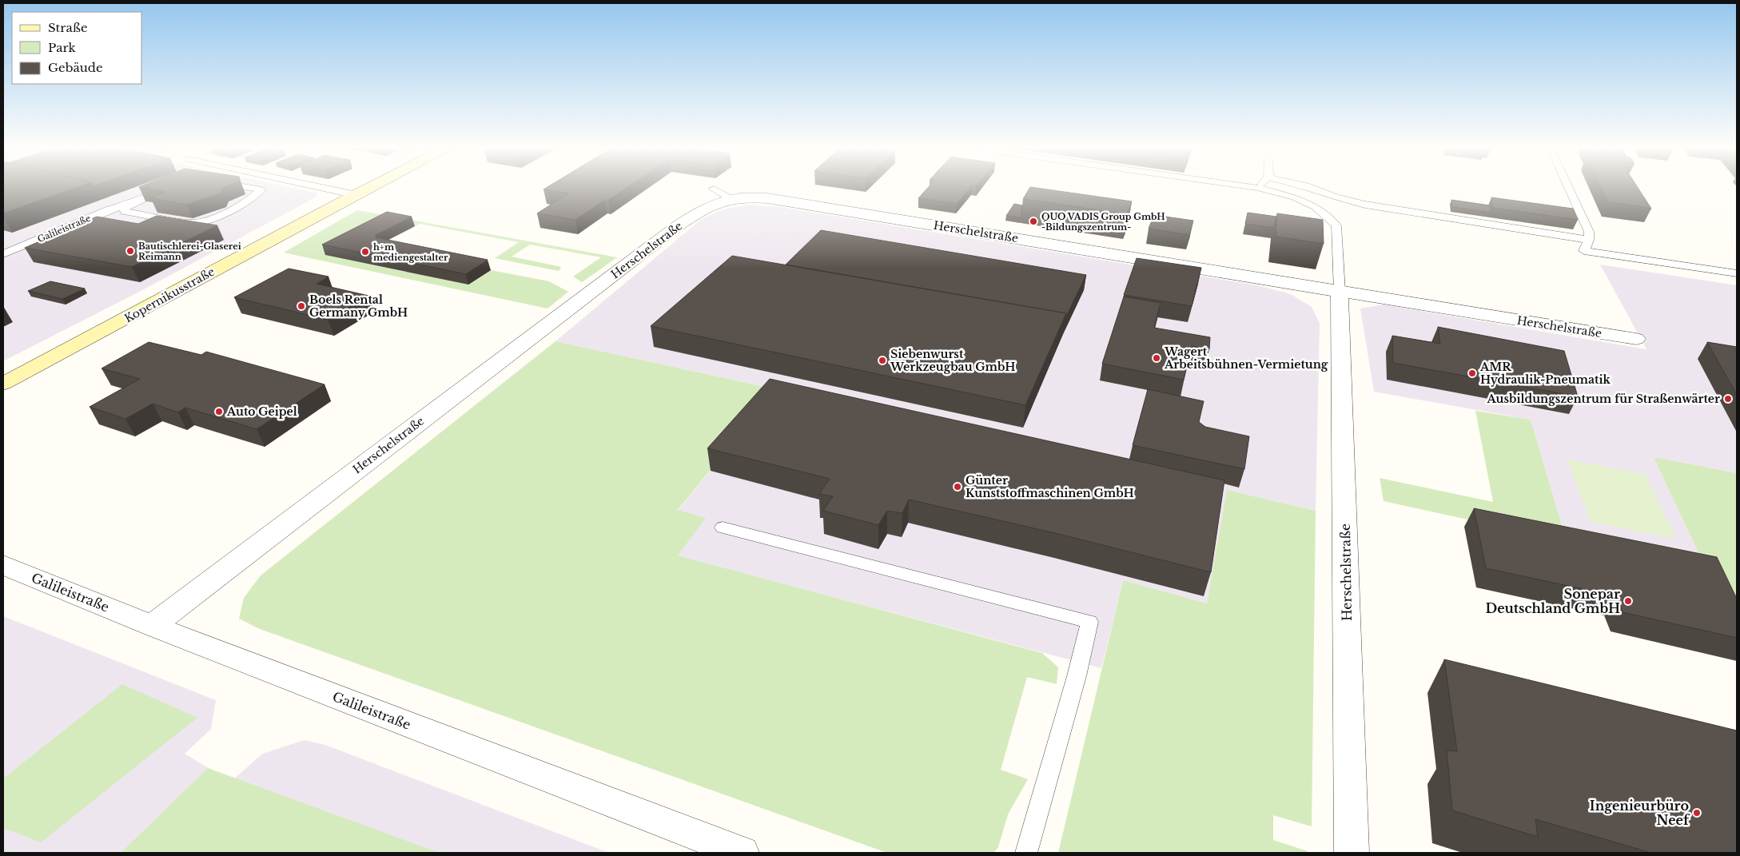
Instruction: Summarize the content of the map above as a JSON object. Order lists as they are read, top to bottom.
{
  "streets": {
    "street": ["Galileistraße", "Herschelstraße", "Kopernikusstraße"]
  },
  "crossings": [
    ["Galileistraße", "Herschelstraße"]
  ],
  "places": [
    "QUO VADIS Group GmbH -Bildungszentrum-",
    "Bautischlerei-Glaserei Reimann",
    "h+m mediengestalter",
    "Boels Rental Germany GmbH",
    "Wagert Arbeitsbühnen-Vermietung",
    "Siebenwurst Werkzeugbau GmbH",
    "AMR Hydraulik-Pneumatik",
    "Ausbildungszentrum für Straßenwärter",
    "Auto Geipel",
    "Günter Kunststoffmaschinen GmbH",
    "Sonepar Deutschland GmbH",
    "Ingenieurbüro Neef"
  ],
  "legend": ["Straße", "Park", "Gebäude"]
}
